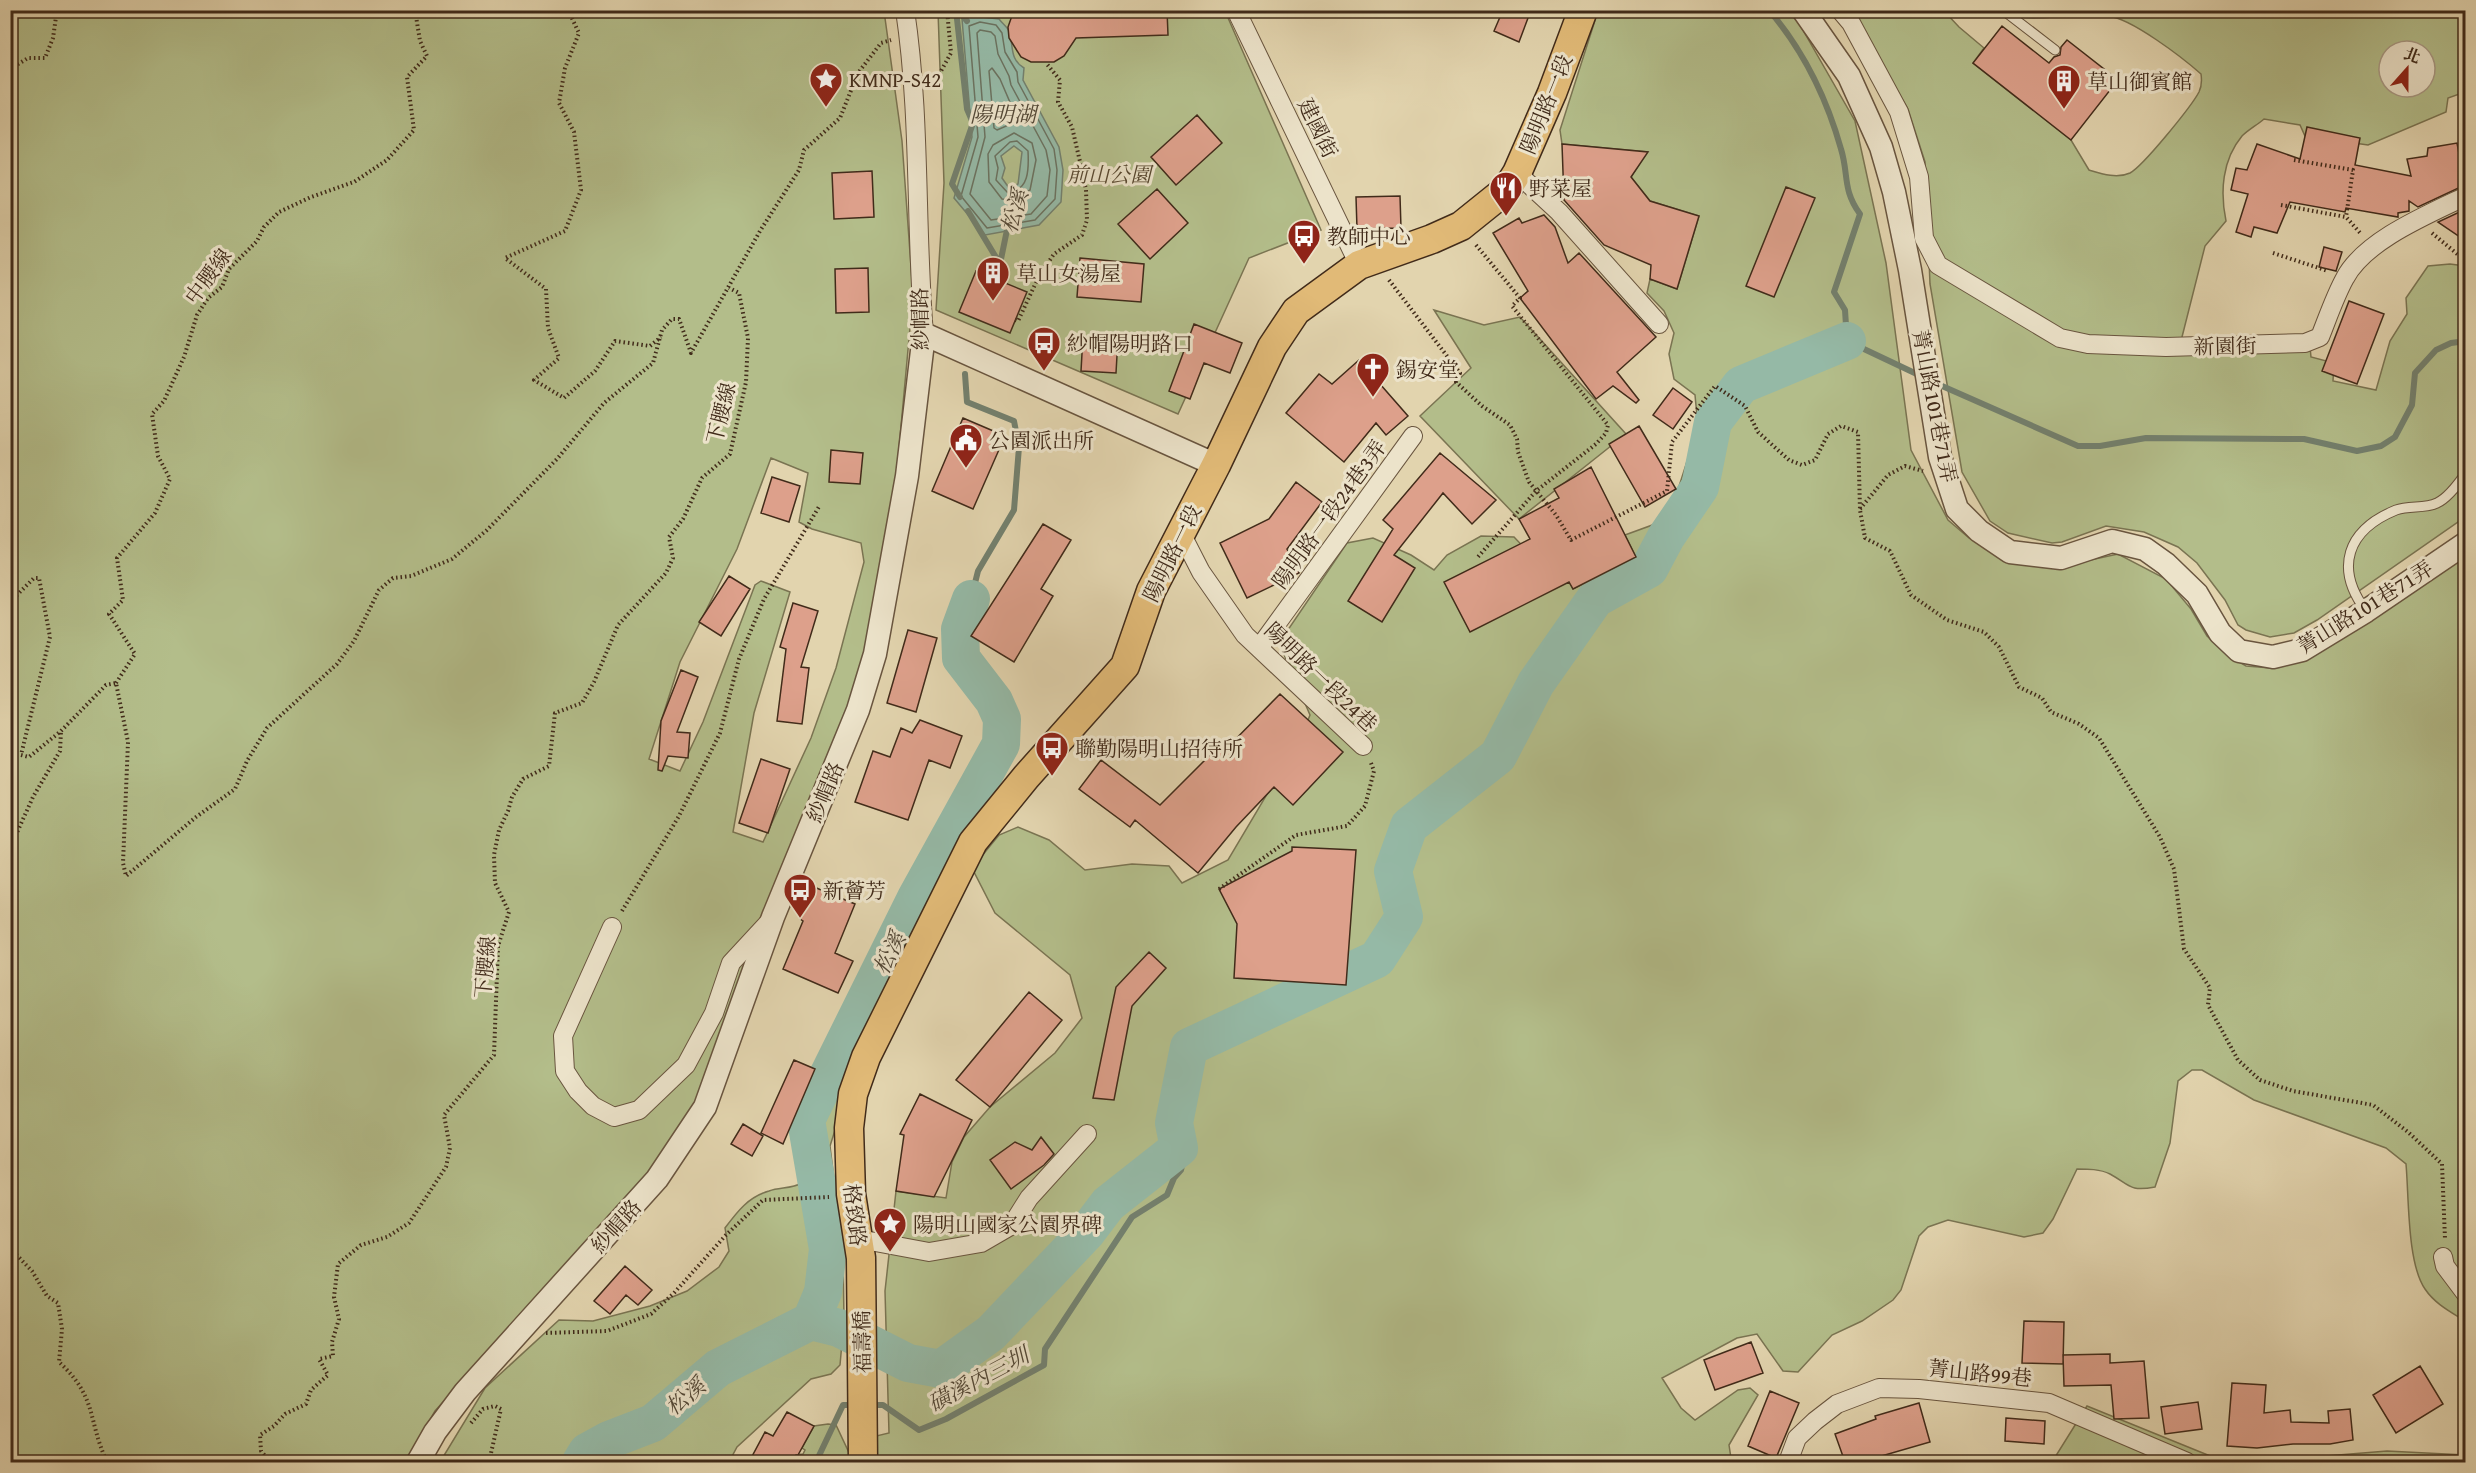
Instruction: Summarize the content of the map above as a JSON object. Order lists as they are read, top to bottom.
{
  "streets": {
    "main road": ["陽明路一段", "格致路", "福壽橋"],
    "street": [
      "建國街",
      "紗帽路",
      "新園街",
      "菁山路101巷71弄",
      "陽明路一段24巷3弄",
      "陽明路一段24巷",
      "菁山路99巷"
    ],
    "path": ["中腰線", "下腰線"]
  },
  "crossings": [
    ["陽明路一段", "建國街"],
    ["陽明路一段", "陽明路一段24巷"],
    ["陽明路一段", "格致路"],
    ["陽明路一段24巷3弄", "陽明路一段24巷"],
    ["格致路", "福壽橋"]
  ],
  "water": ["陽明湖", "松溪", "磺溪內三圳"],
  "parks": ["前山公園"],
  "places": {
    "place": ["KMNP-S42", "陽明山國家公園界碑"],
    "building": ["草山御賓館", "草山女湯屋"],
    "restaurant": ["野菜屋"],
    "bus stop": [
      "教師中心",
      "紗帽陽明路口",
      "聯勤陽明山招待所",
      "新薈芳"
    ],
    "church": ["錫安堂"],
    "public building": ["公園派出所"]
  },
  "north": "top"
}
